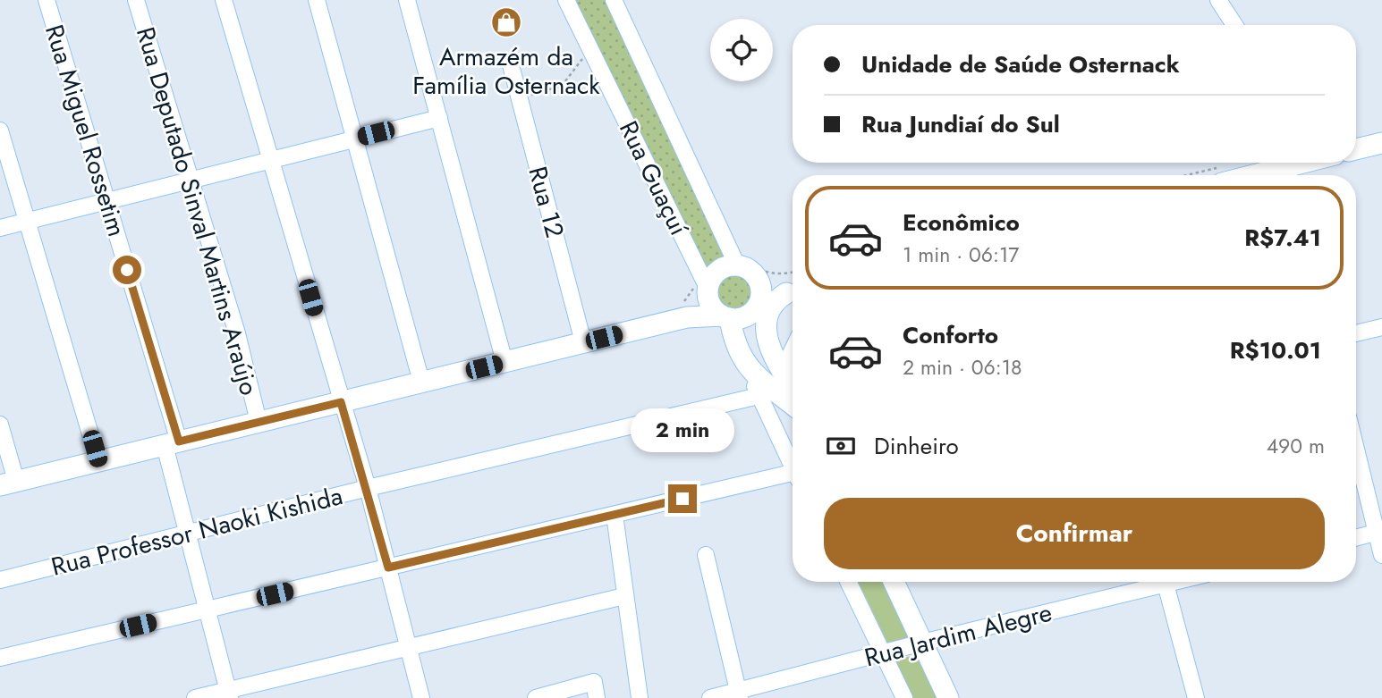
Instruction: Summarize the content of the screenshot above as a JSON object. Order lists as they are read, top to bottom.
{
  "streets": {
    "street": [
      "Rua Miguel Rossetim",
      "Rua Guaçuí",
      "Rua 12",
      "Rua Deputado Sinval Martins Araújo",
      "Rua Professor Naoki Kishida",
      "Rua Jardim Alegre"
    ]
  },
  "crossings": [
    ["Rua Miguel Rossetim", "Rua Professor Naoki Kishida"]
  ],
  "places": {
    "shop": ["Armazém da Família Osternack"]
  },
  "page": {
    "banner": ["Unidade de Saúde Osternack", "Rua Jundiaí do Sul"],
    "list": [
      {
        "name": "Econômico",
        "note": "1 min · 06:17",
        "value": "R$7.41"
      },
      {
        "name": "Conforto",
        "note": "2 min · 06:18",
        "value": "R$10.01"
      }
    ],
    "bubble": "2 min",
    "pay": ["Dinheiro", "490 m"],
    "buttons": "Confirmar"
  }
}
